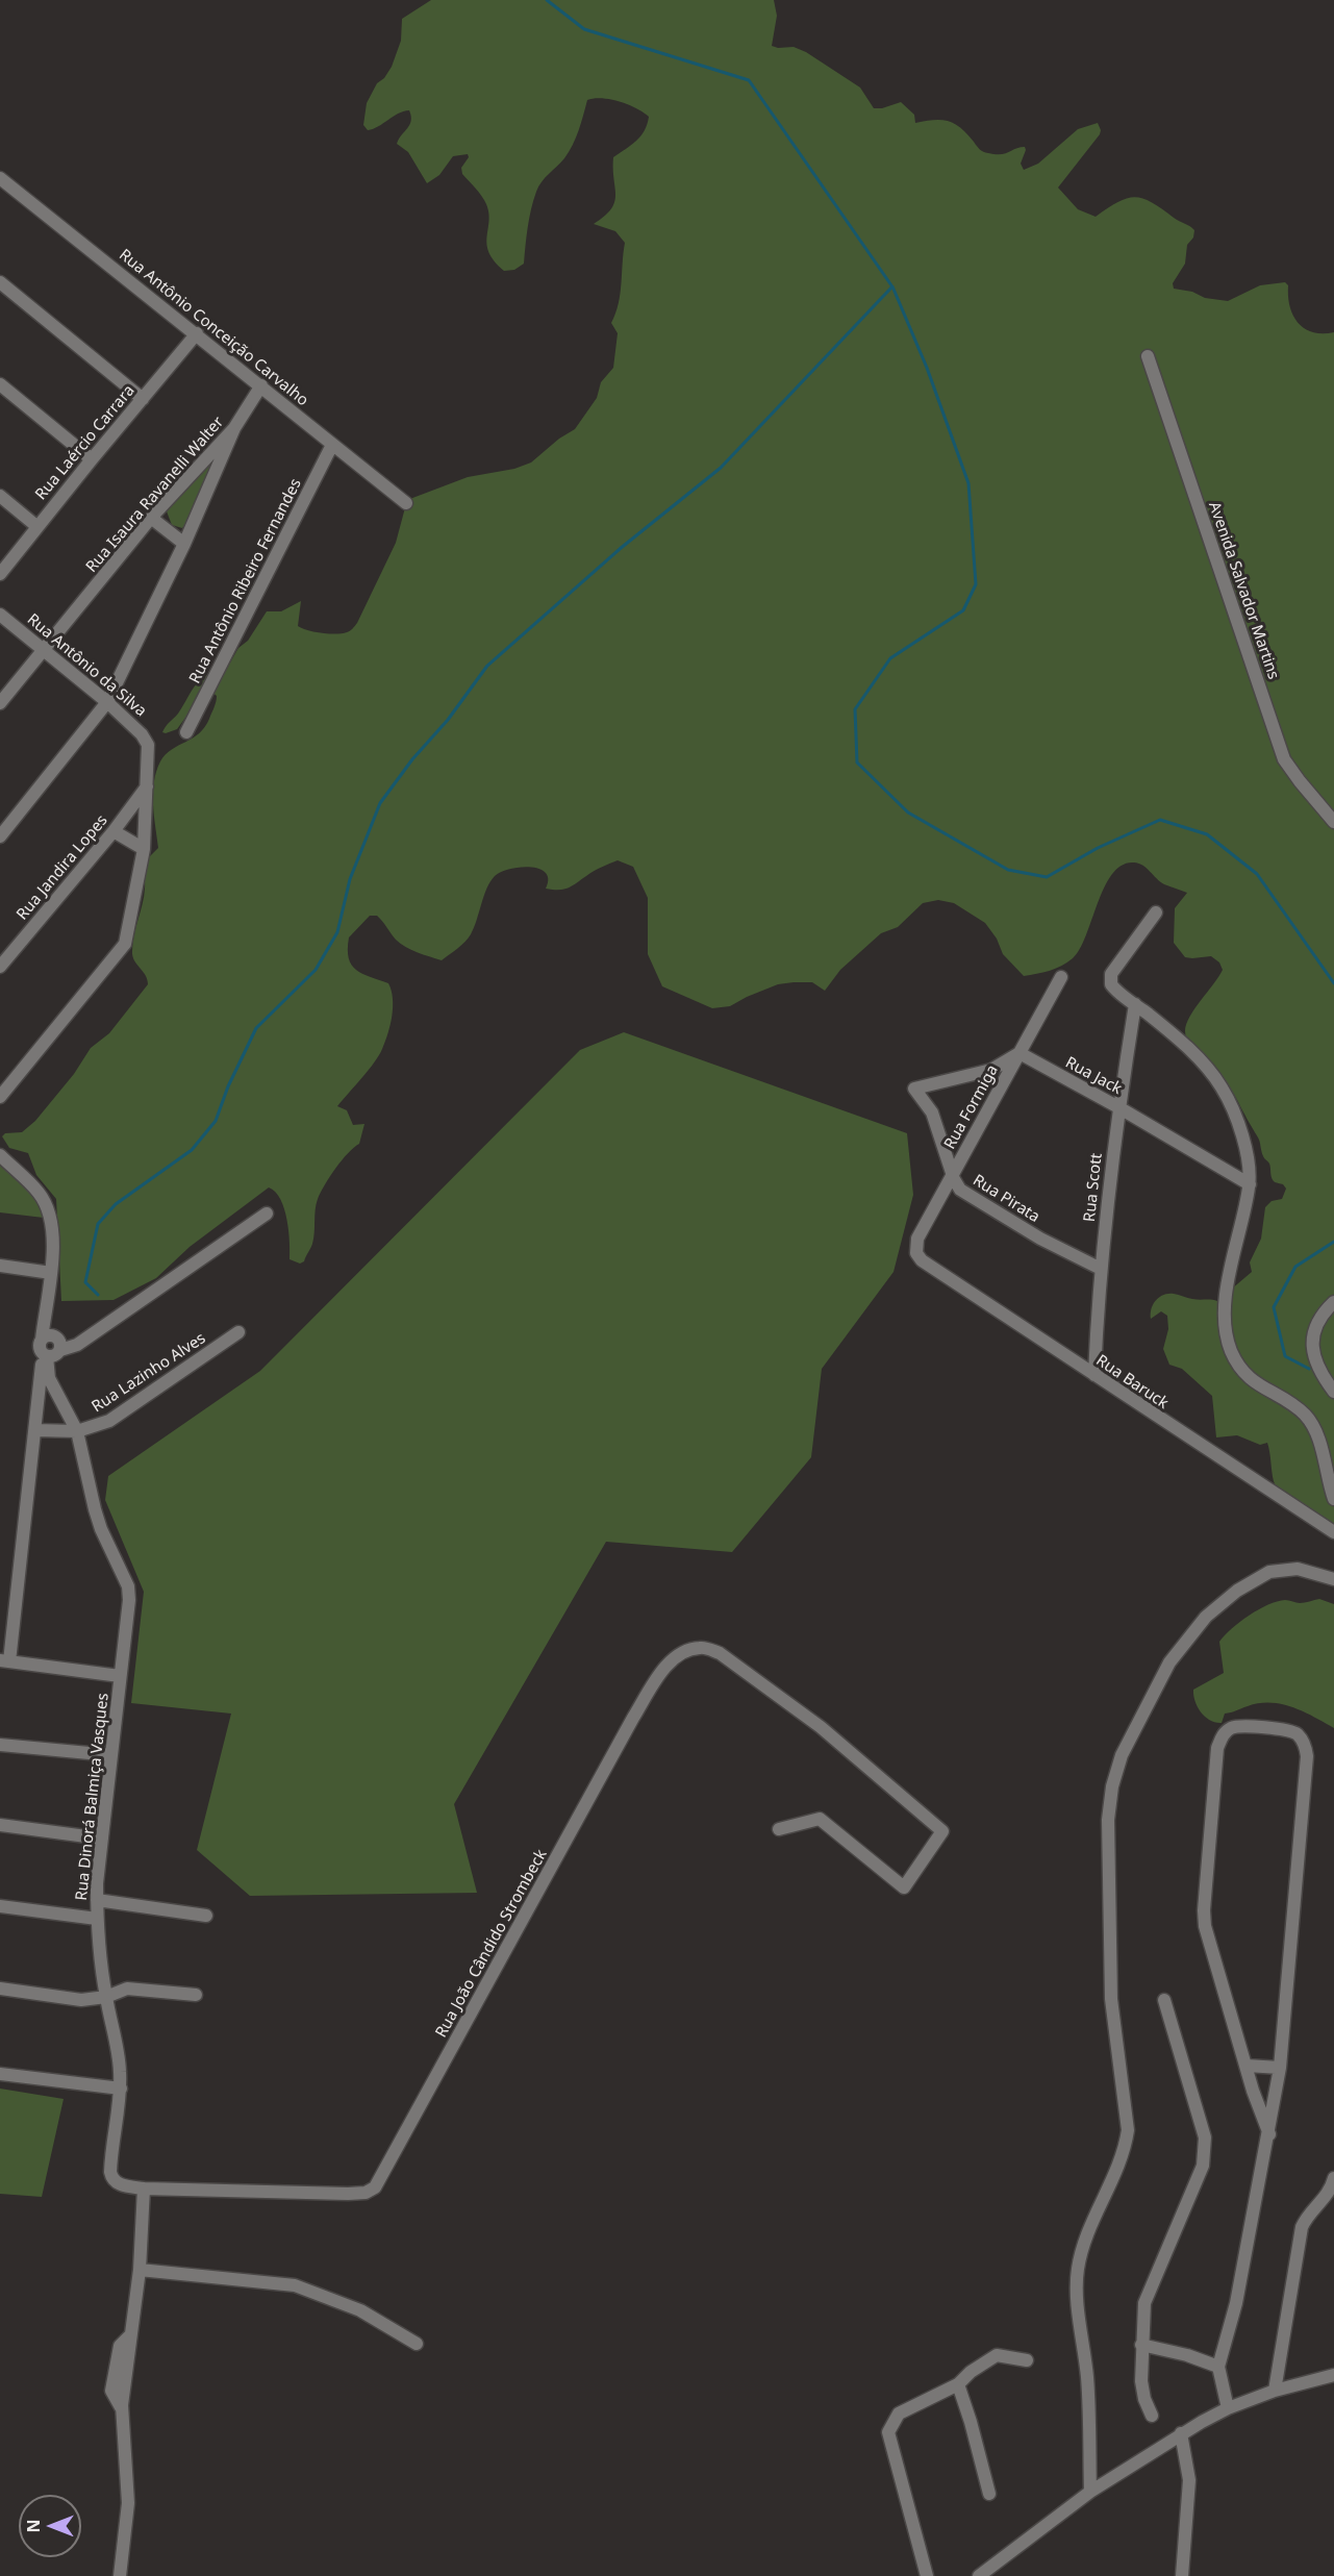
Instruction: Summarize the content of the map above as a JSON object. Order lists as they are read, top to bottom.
{
  "streets": {
    "street": [
      "Rua Antônio Conceição Carvalho",
      "Rua Laércio Carrara",
      "Rua Isaura Ravanelli Walter",
      "Rua Antônio Ribeiro Fernandes",
      "Avenida Salvador Martins",
      "Rua Antônio da Silva",
      "Rua Jandira Lopes",
      "Rua Jack",
      "Rua Formiga",
      "Rua Scott",
      "Rua Pirata",
      "Rua Lazinho Alves",
      "Rua Baruck",
      "Rua Dinorá Balmiça Vasques",
      "Rua João Cândido Strombeck"
    ]
  },
  "crossings": [
    ["Rua Antônio Conceição Carvalho", "Rua Laércio Carrara"],
    ["Rua Antônio Conceição Carvalho", "Rua Isaura Ravanelli Walter"],
    ["Rua Antônio Conceição Carvalho", "Rua Antônio Ribeiro Fernandes"],
    ["Rua Isaura Ravanelli Walter", "Rua Antônio da Silva"],
    ["Rua Antônio da Silva", "Rua Jandira Lopes"],
    ["Rua Jack", "Rua Formiga"],
    ["Rua Jack", "Rua Scott"],
    ["Rua Jack", "Rua Pirata"],
    ["Rua Formiga", "Rua Pirata"],
    ["Rua Formiga", "Rua Baruck"],
    ["Rua Scott", "Rua Pirata"],
    ["Rua Scott", "Rua Baruck"],
    ["Rua Lazinho Alves", "Rua Dinorá Balmiça Vasques"],
    ["Rua Dinorá Balmiça Vasques", "Rua João Cândido Strombeck"]
  ],
  "north": "left"
}
